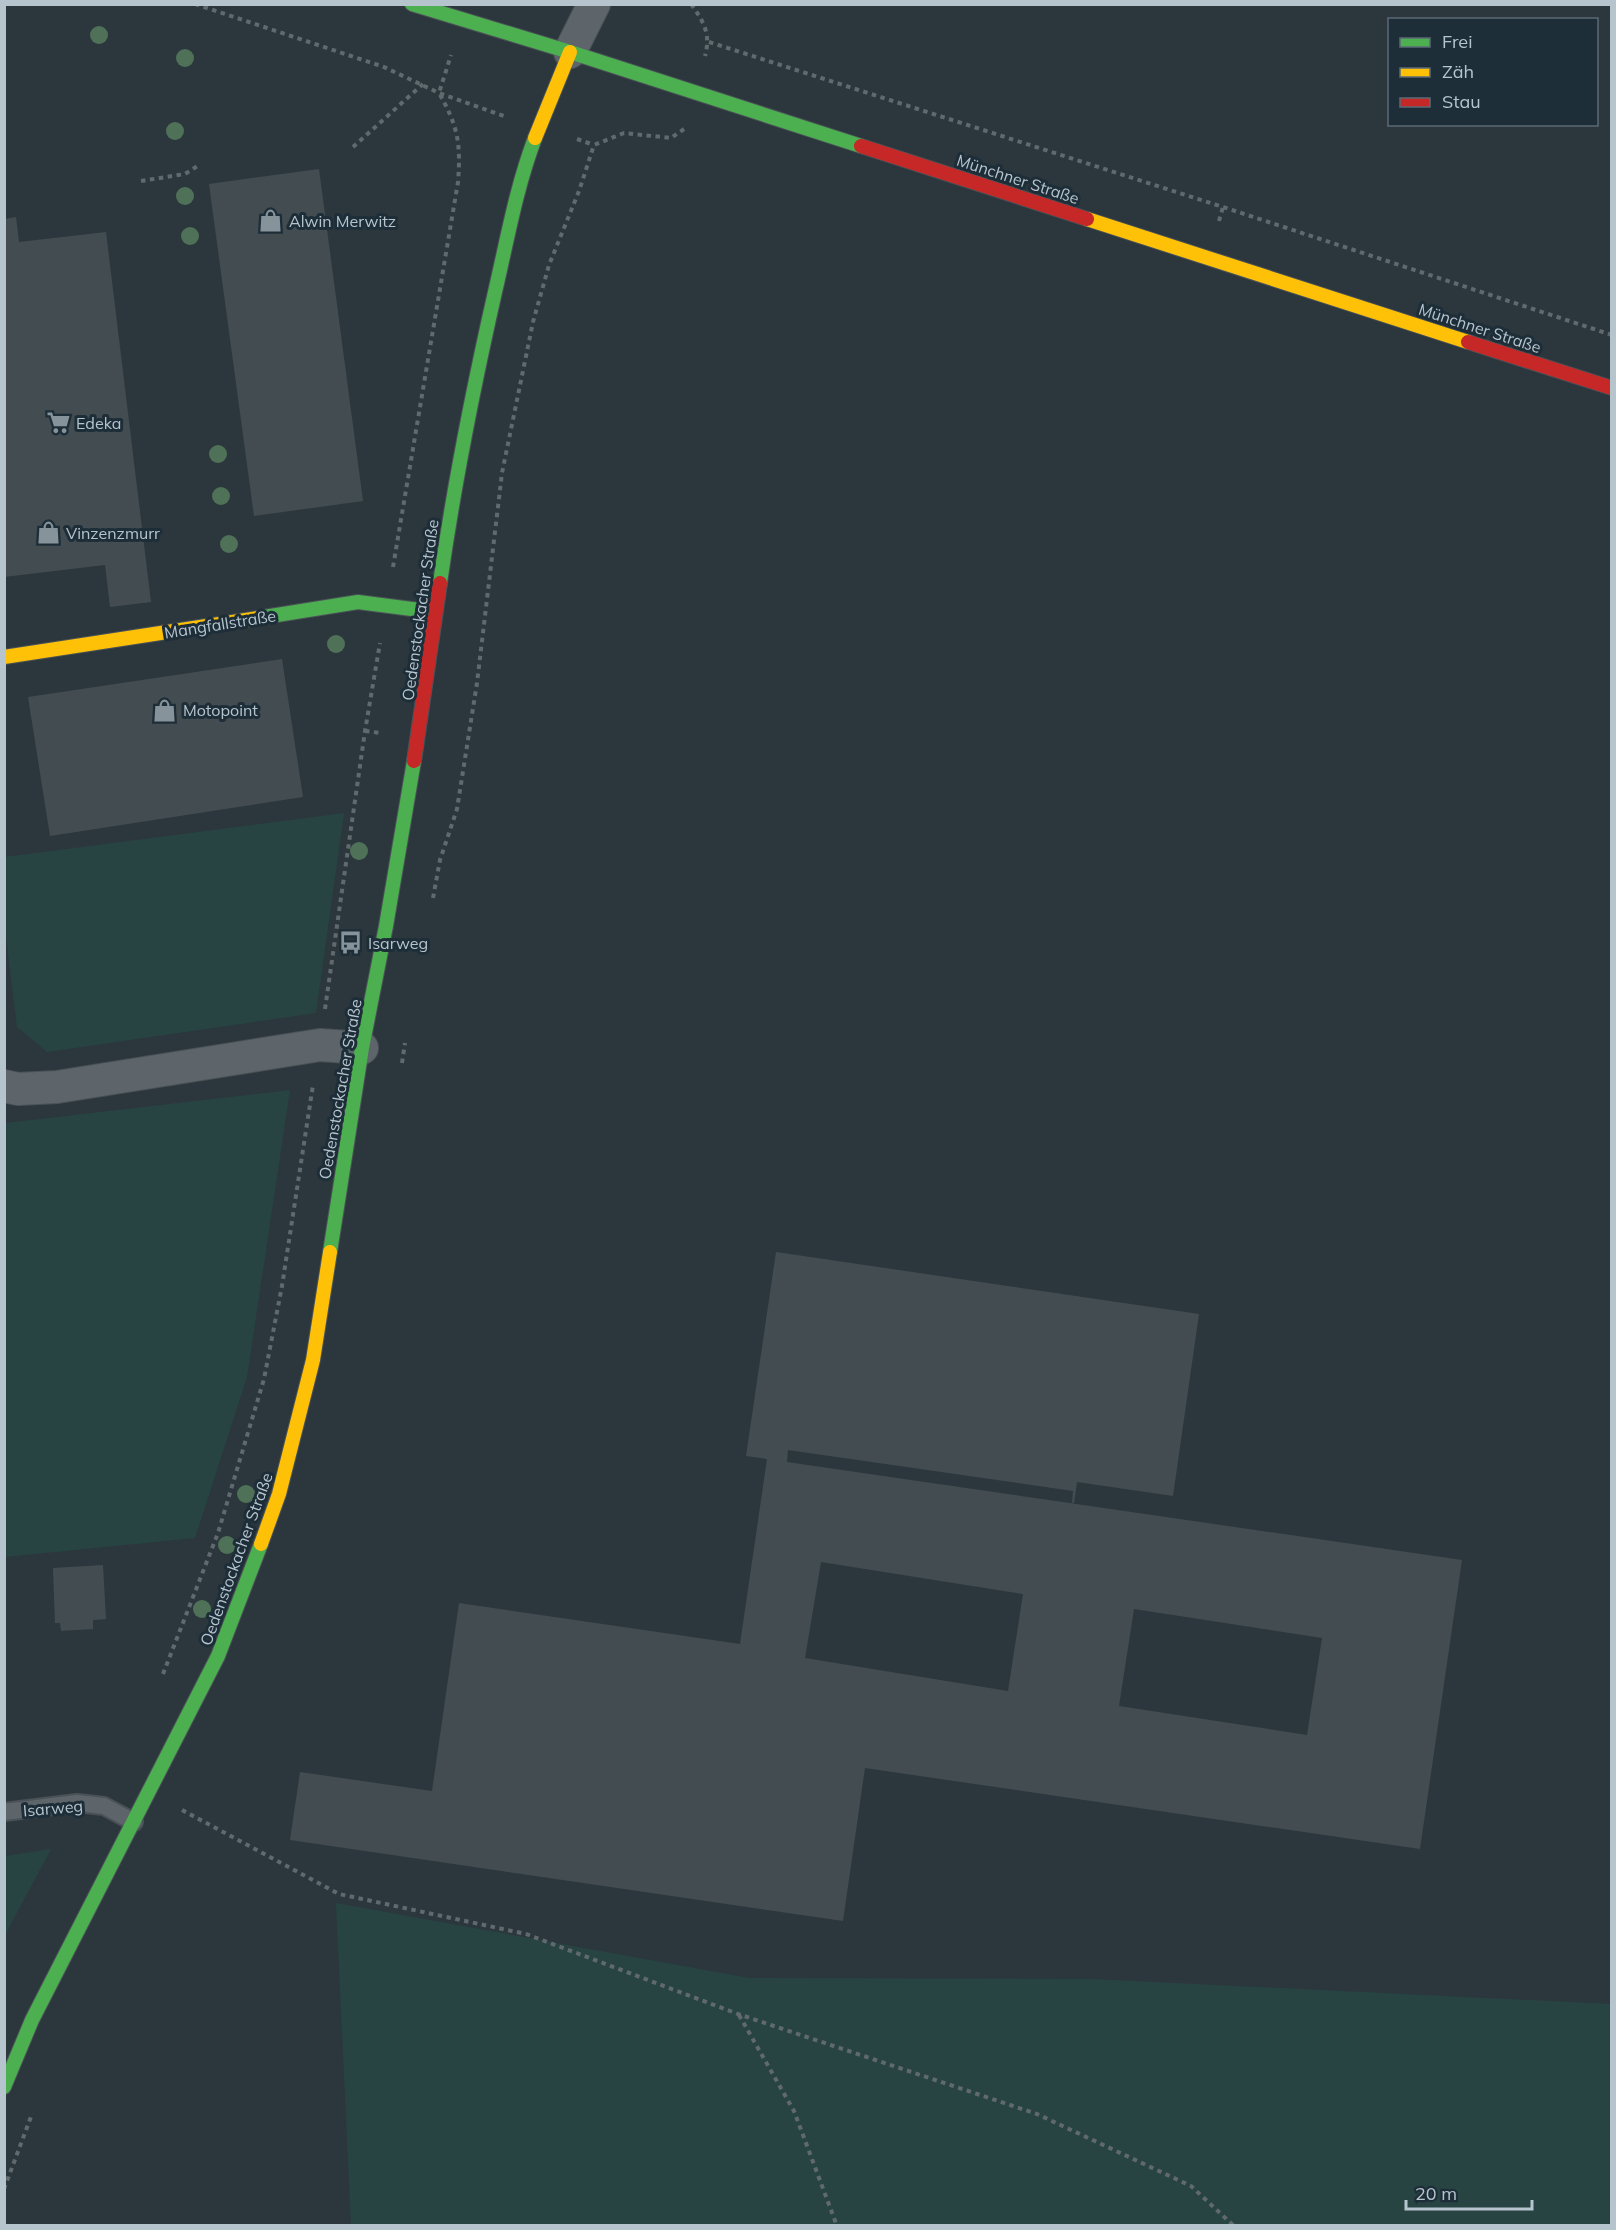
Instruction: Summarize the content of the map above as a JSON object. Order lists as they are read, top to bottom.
{
  "streets": {
    "street": ["Münchner Straße", "Oedenstockacher Straße", "Mangfallstraße"],
    "lane": ["Isarweg"]
  },
  "crossings": [
    ["Münchner Straße", "Oedenstockacher Straße"],
    ["Oedenstockacher Straße", "Mangfallstraße"],
    ["Oedenstockacher Straße", "Isarweg"]
  ],
  "places": {
    "shop": ["Alwin Merwitz", "Vinzenzmurr", "Motopoint"],
    "supermarket": ["Edeka"],
    "bus stop": ["Isarweg"]
  },
  "legend": ["Frei", "Zäh", "Stau"],
  "scale_bar": "20 m"
}
